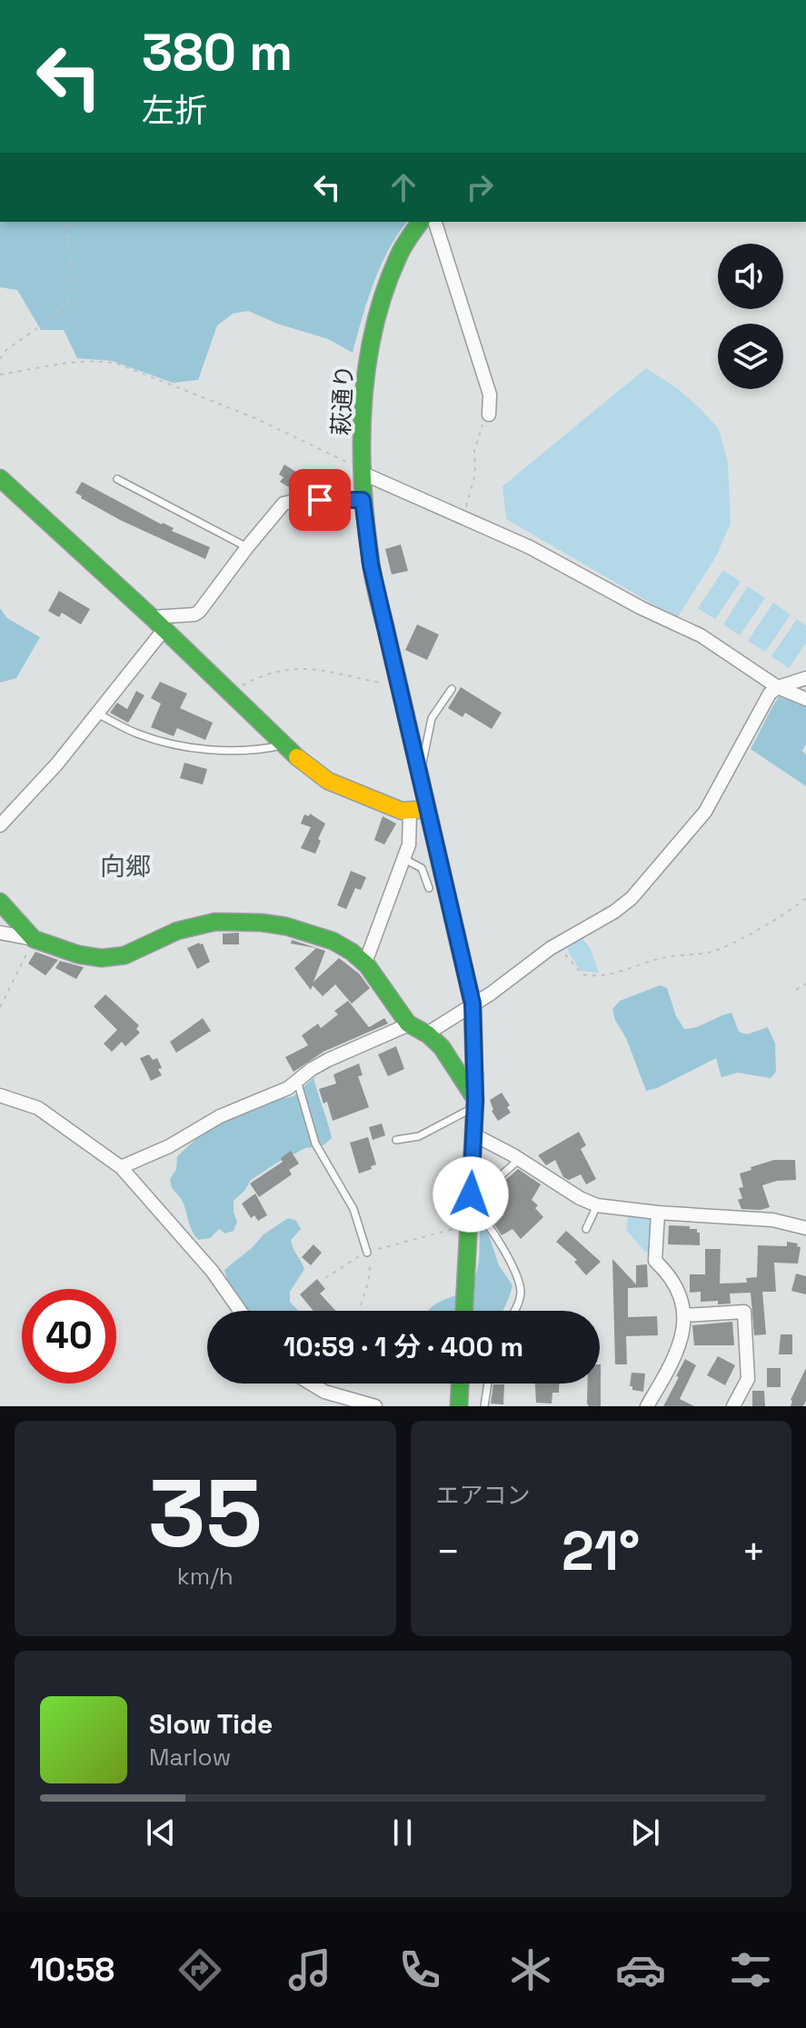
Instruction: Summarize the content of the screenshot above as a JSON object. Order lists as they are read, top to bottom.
{
  "streets": {
    "street": ["萩通り"]
  },
  "districts": ["向郷"],
  "page": {
    "turn": ["380 m", "左折"],
    "limit": "40",
    "trip": "10:59 · 1 分 · 400 m",
    "tile": [
      ["35", "km/h"],
      "エアコン"
    ],
    "heat": ["−", "21°", "+"],
    "song": ["Slow Tide", "Marlow"],
    "tabs": "10:58"
  }
}
